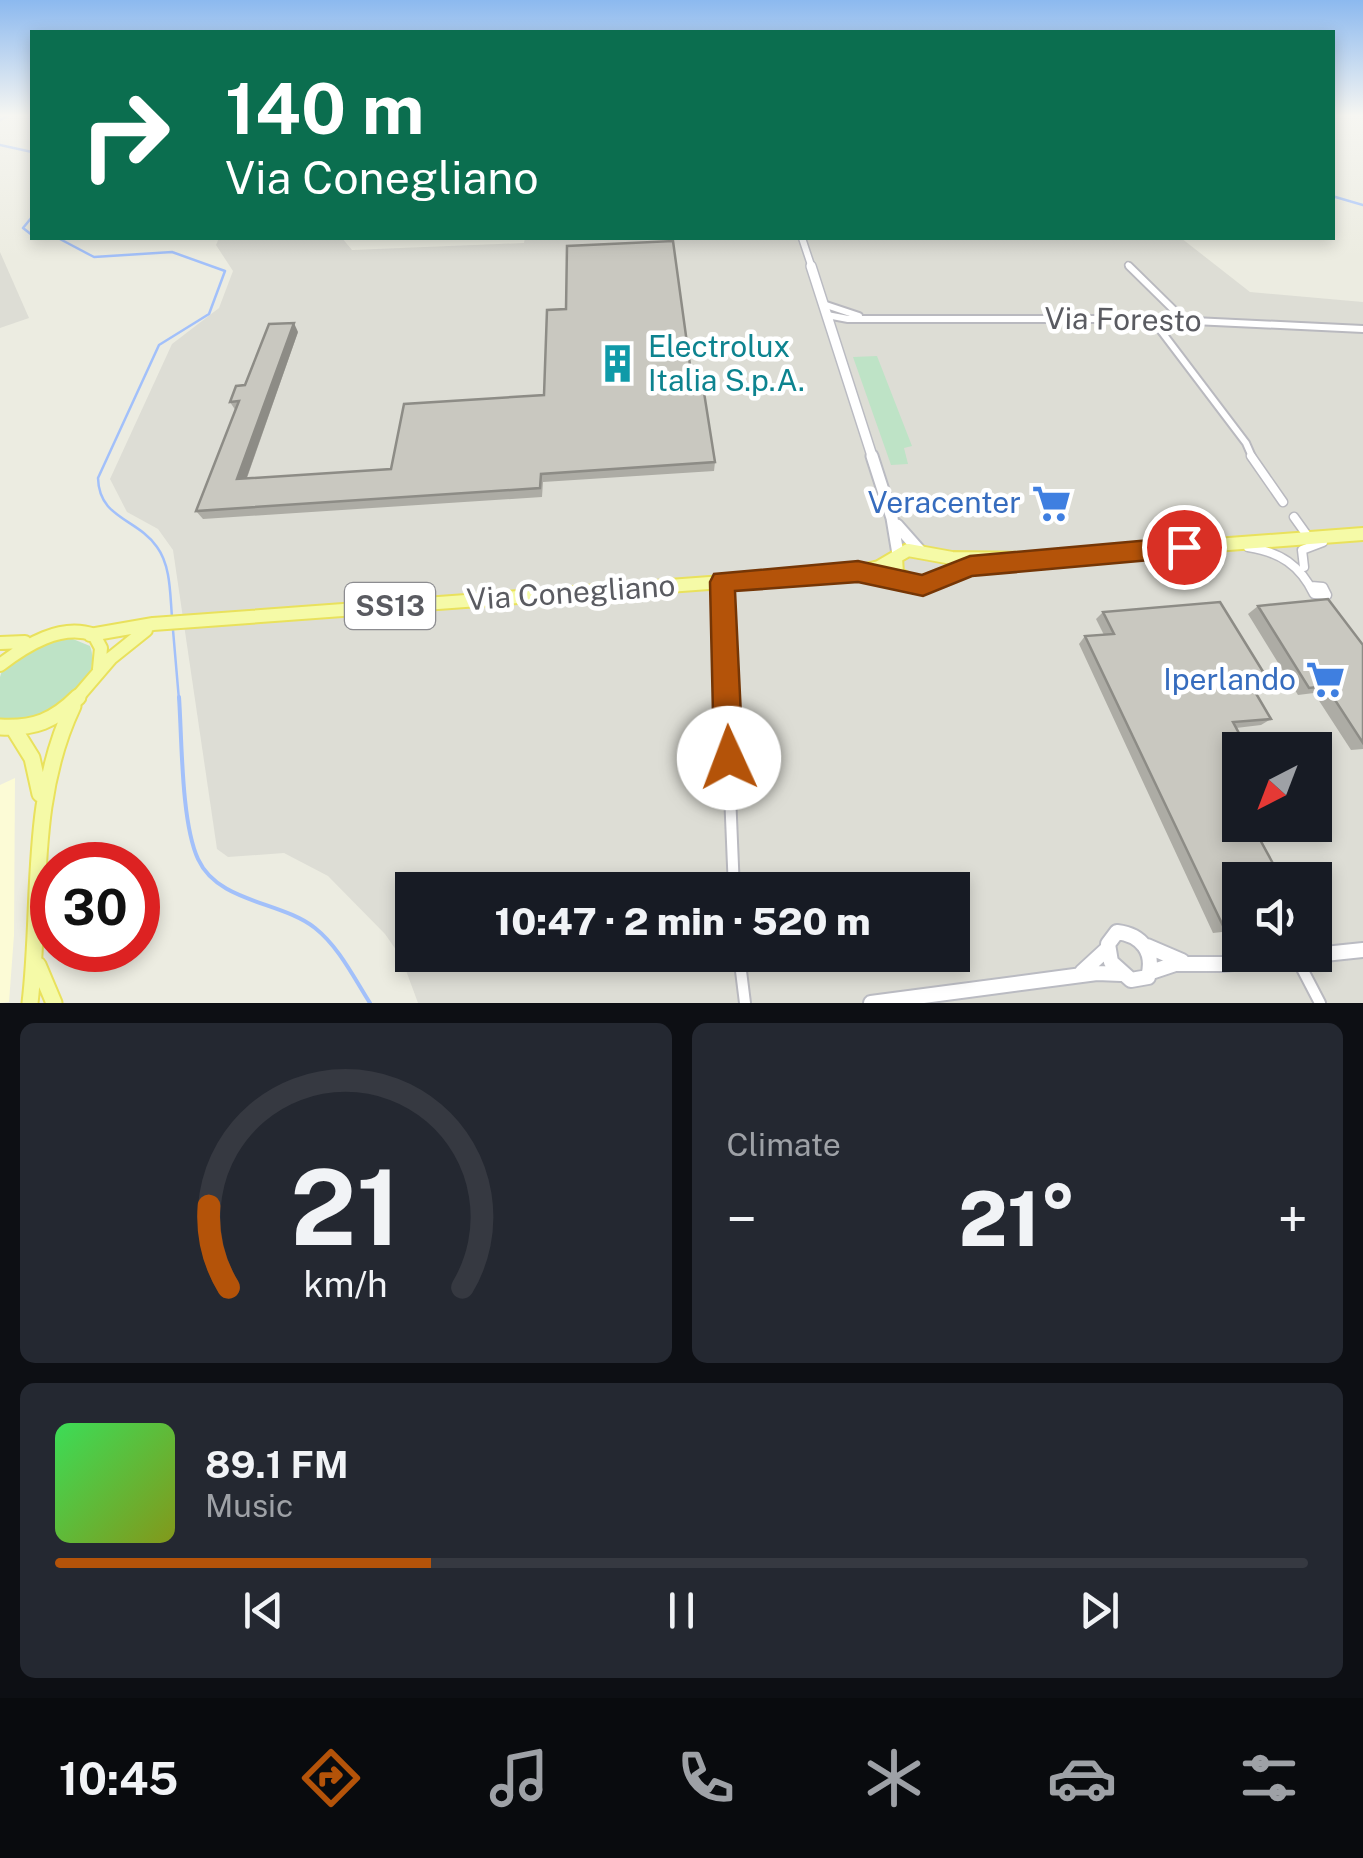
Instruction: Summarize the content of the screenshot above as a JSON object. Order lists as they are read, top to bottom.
{
  "streets": {
    "main road": ["Via Conegliano", "SS13"],
    "street": ["Via Foresto"]
  },
  "crossings": [
    ["Via Conegliano", "SS13"]
  ],
  "places": {
    "building": ["Electrolux Italia S.p.A."],
    "supermarket": ["Veracenter", "Iperlando"]
  },
  "north": "bottom left",
  "page": {
    "turn": ["140 m", "Via Conegliano"],
    "limit": "30",
    "trip": "10:47 · 2 min · 520 m",
    "tile": "Climate",
    "heat": ["−", "21°", "+"],
    "song": ["89.1 FM", "Music"],
    "tabs": "10:45",
    "gauge": ["21", "km/h"]
  }
}
